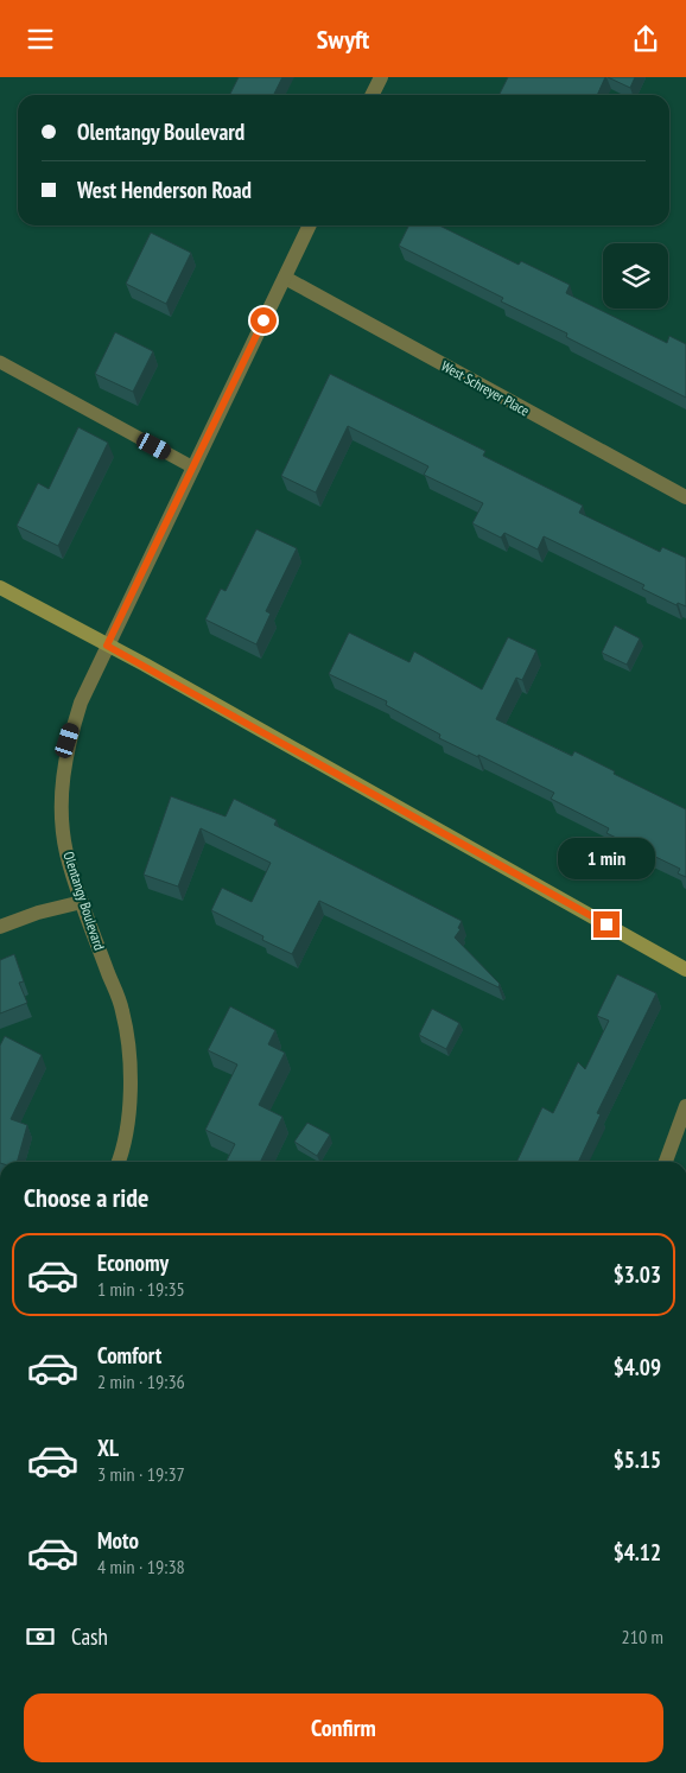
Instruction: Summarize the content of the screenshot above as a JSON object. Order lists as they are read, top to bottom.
{
  "streets": {
    "street": ["West Schreyer Place", "Olentangy Boulevard"]
  },
  "crossings": [
    ["West Schreyer Place", "Olentangy Boulevard"]
  ],
  "page": {
    "header": "Swyft",
    "banner": ["Olentangy Boulevard", "West Henderson Road"],
    "bubble": "1 min",
    "heading": "Choose a ride",
    "list": [
      {
        "name": "Economy",
        "note": "1 min · 19:35",
        "value": "$3.03"
      },
      {
        "name": "Comfort",
        "note": "2 min · 19:36",
        "value": "$4.09"
      },
      {
        "name": "XL",
        "note": "3 min · 19:37",
        "value": "$5.15"
      },
      {
        "name": "Moto",
        "note": "4 min · 19:38",
        "value": "$4.12"
      }
    ],
    "pay": ["Cash", "210 m"],
    "buttons": "Confirm"
  }
}
